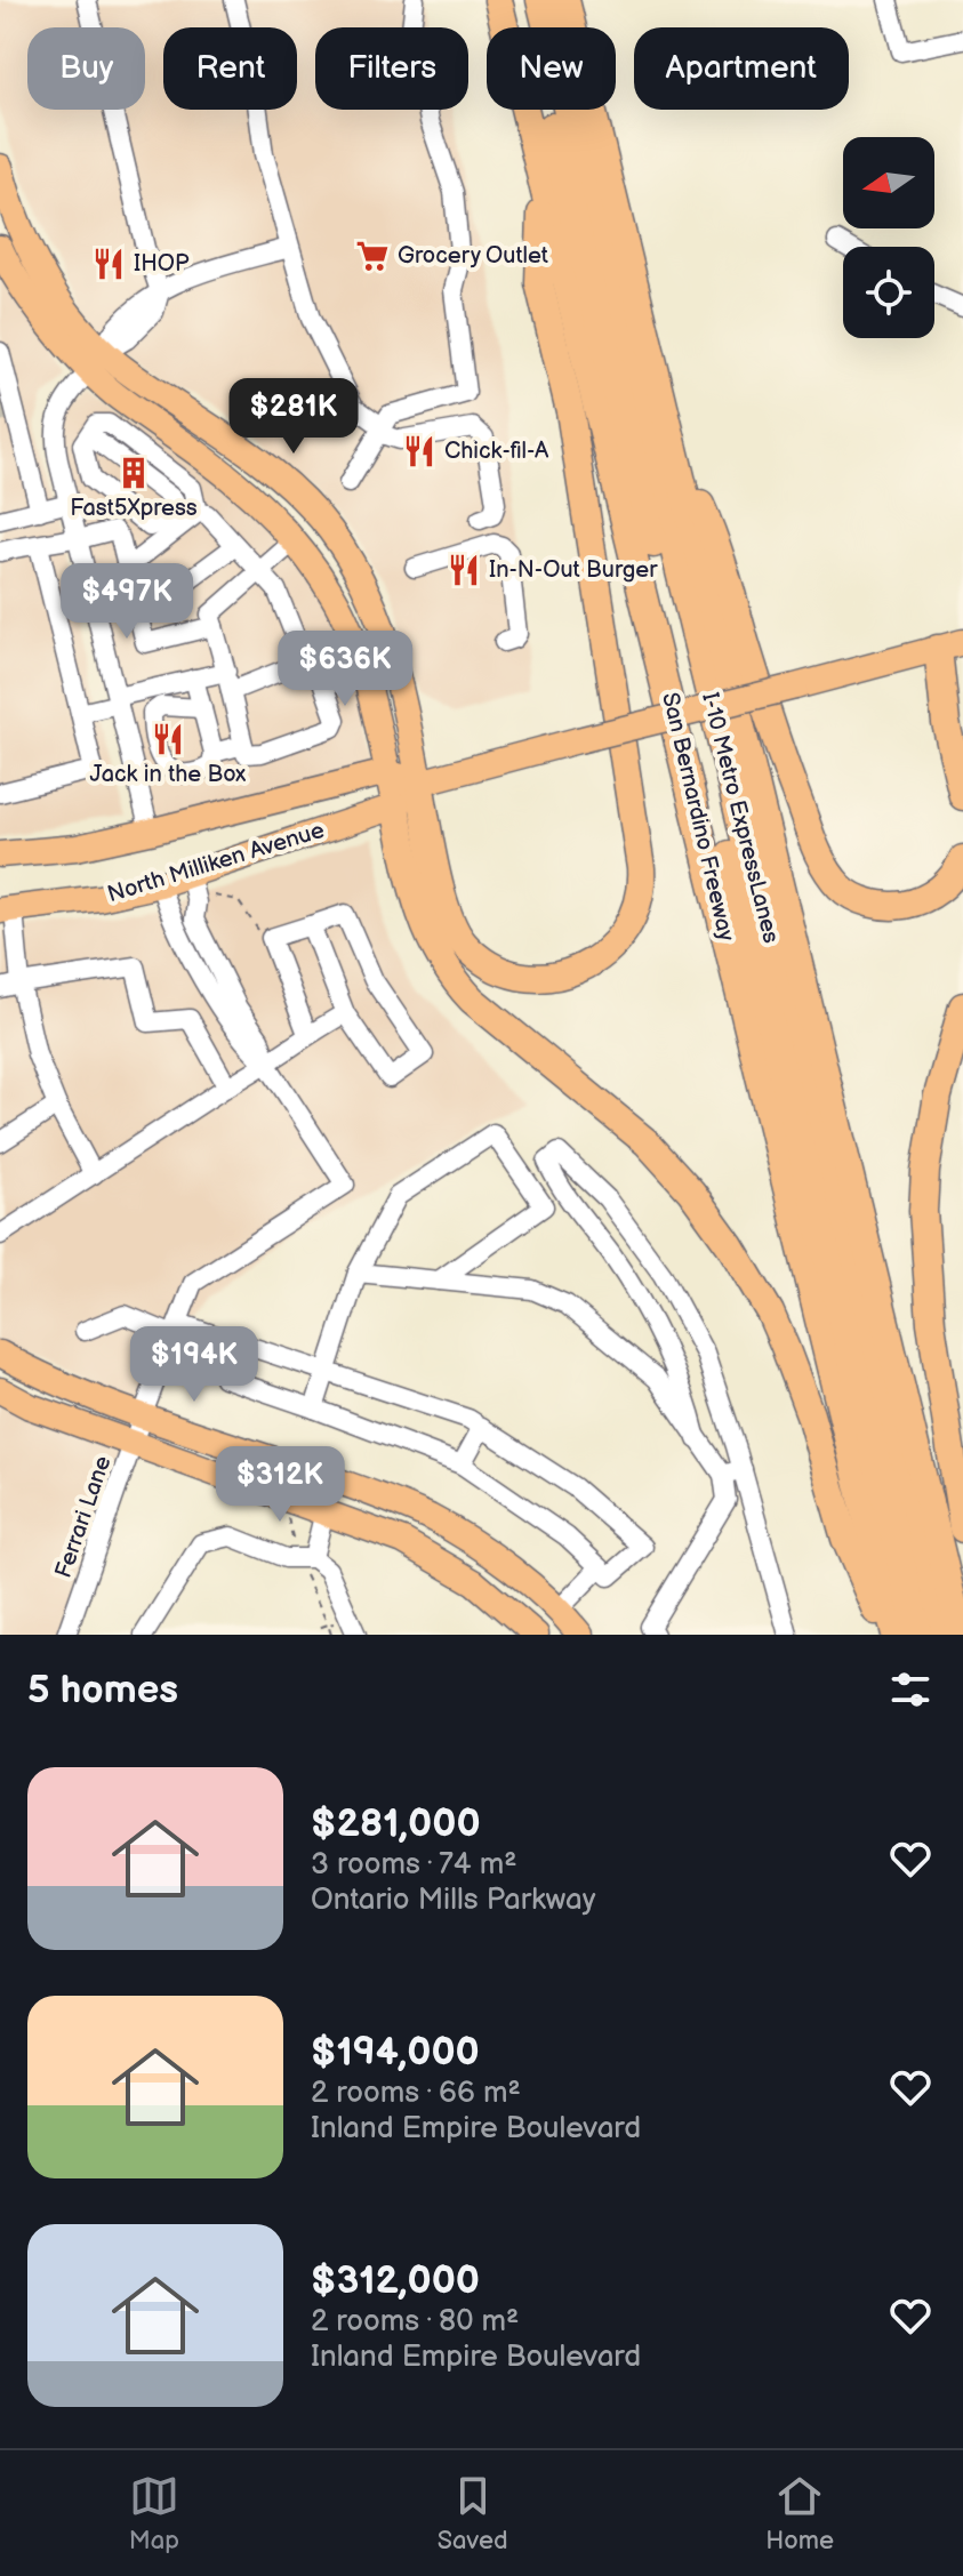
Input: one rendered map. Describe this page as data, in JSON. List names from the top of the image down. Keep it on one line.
{"streets":{"highway":["San Bernardino Freeway","I-10 Metro ExpressLanes"],"main road":["North Milliken Avenue"],"street":["Ferrari Lane"]},"places":{"supermarket":["Grocery Outlet"],"restaurant":["IHOP","Chick-fil-A","In-N-Out Burger","Jack in the Box"],"building":["Fast5Xpress"]},"north":"left","page":{"chip":["Buy","Rent","Filters","New","Apartment"],"price":["$281K","$497K","$636K","$194K","$312K"],"heading":"5 homes","list":[{"name":"$281,000","note":"3 rooms · 74 m² · Ontario Mills Parkway"},{"name":"$194,000","note":"2 rooms · 66 m² · Inland Empire Boulevard"},{"name":"$312,000","note":"2 rooms · 80 m² · Inland Empire Boulevard"}],"tabs":["Map","Saved","Home"]}}
